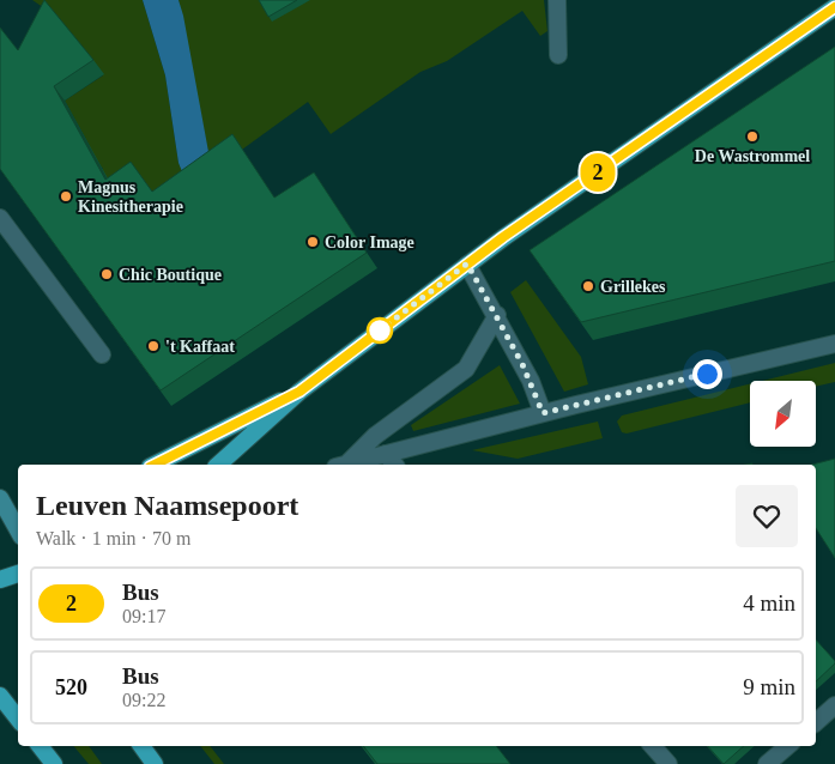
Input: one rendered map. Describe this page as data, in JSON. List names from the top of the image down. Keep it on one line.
{"places":["De Wastrommel","Magnus Kinesitherapie","Color Image","Chic Boutique","Grillekes","'t Kaffaat"],"lines":["bus line 2"],"north":"bottom left","page":{"on_map":"2","heading":["Leuven Naamsepoort","Walk · 1 min · 70 m"],"list":[{"mark":"2","name":"Bus","note":"09:17","value":"4 min"},{"mark":"520","name":"Bus","note":"09:22","value":"9 min"}]}}
